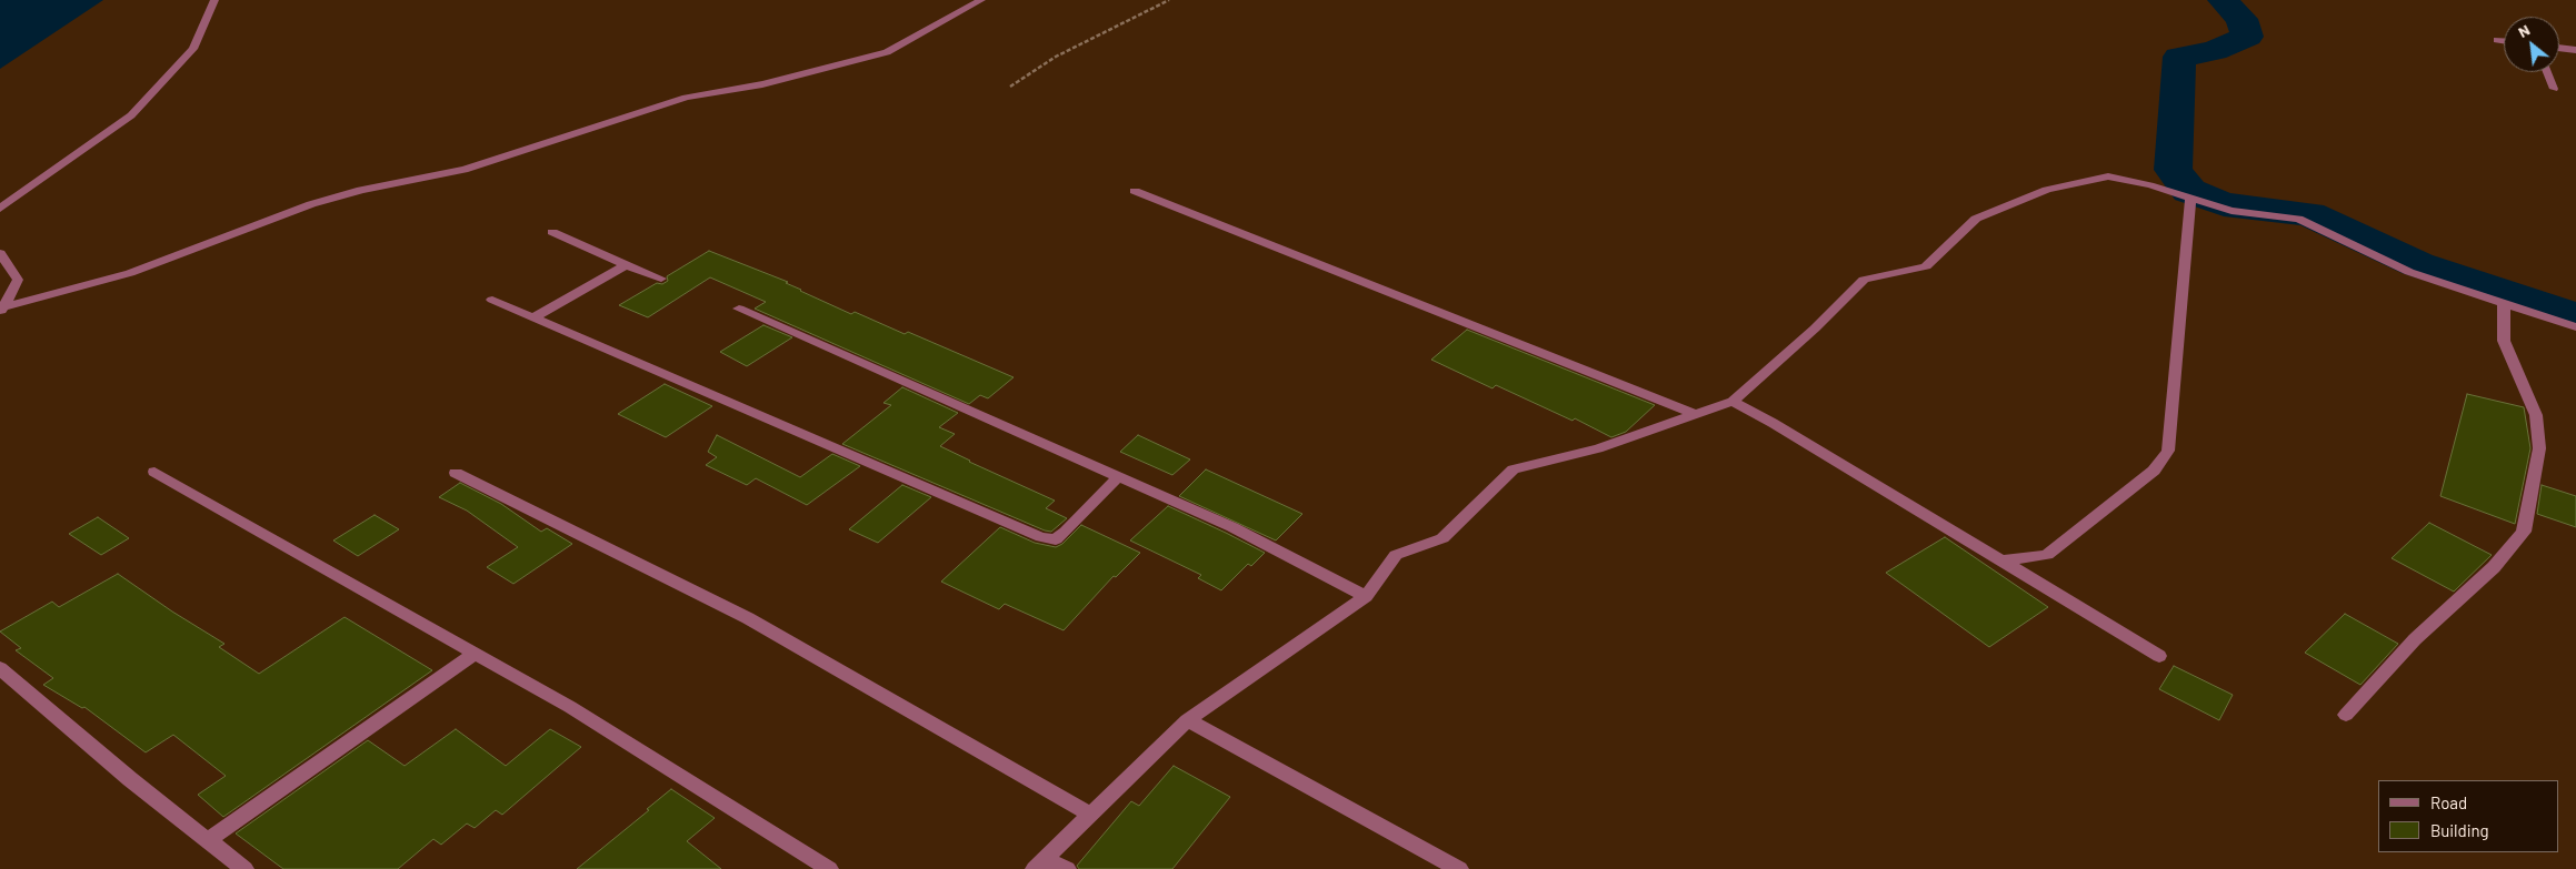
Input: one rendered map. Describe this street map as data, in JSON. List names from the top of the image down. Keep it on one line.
{"legend":["Road","Building"],"north":"top left"}
